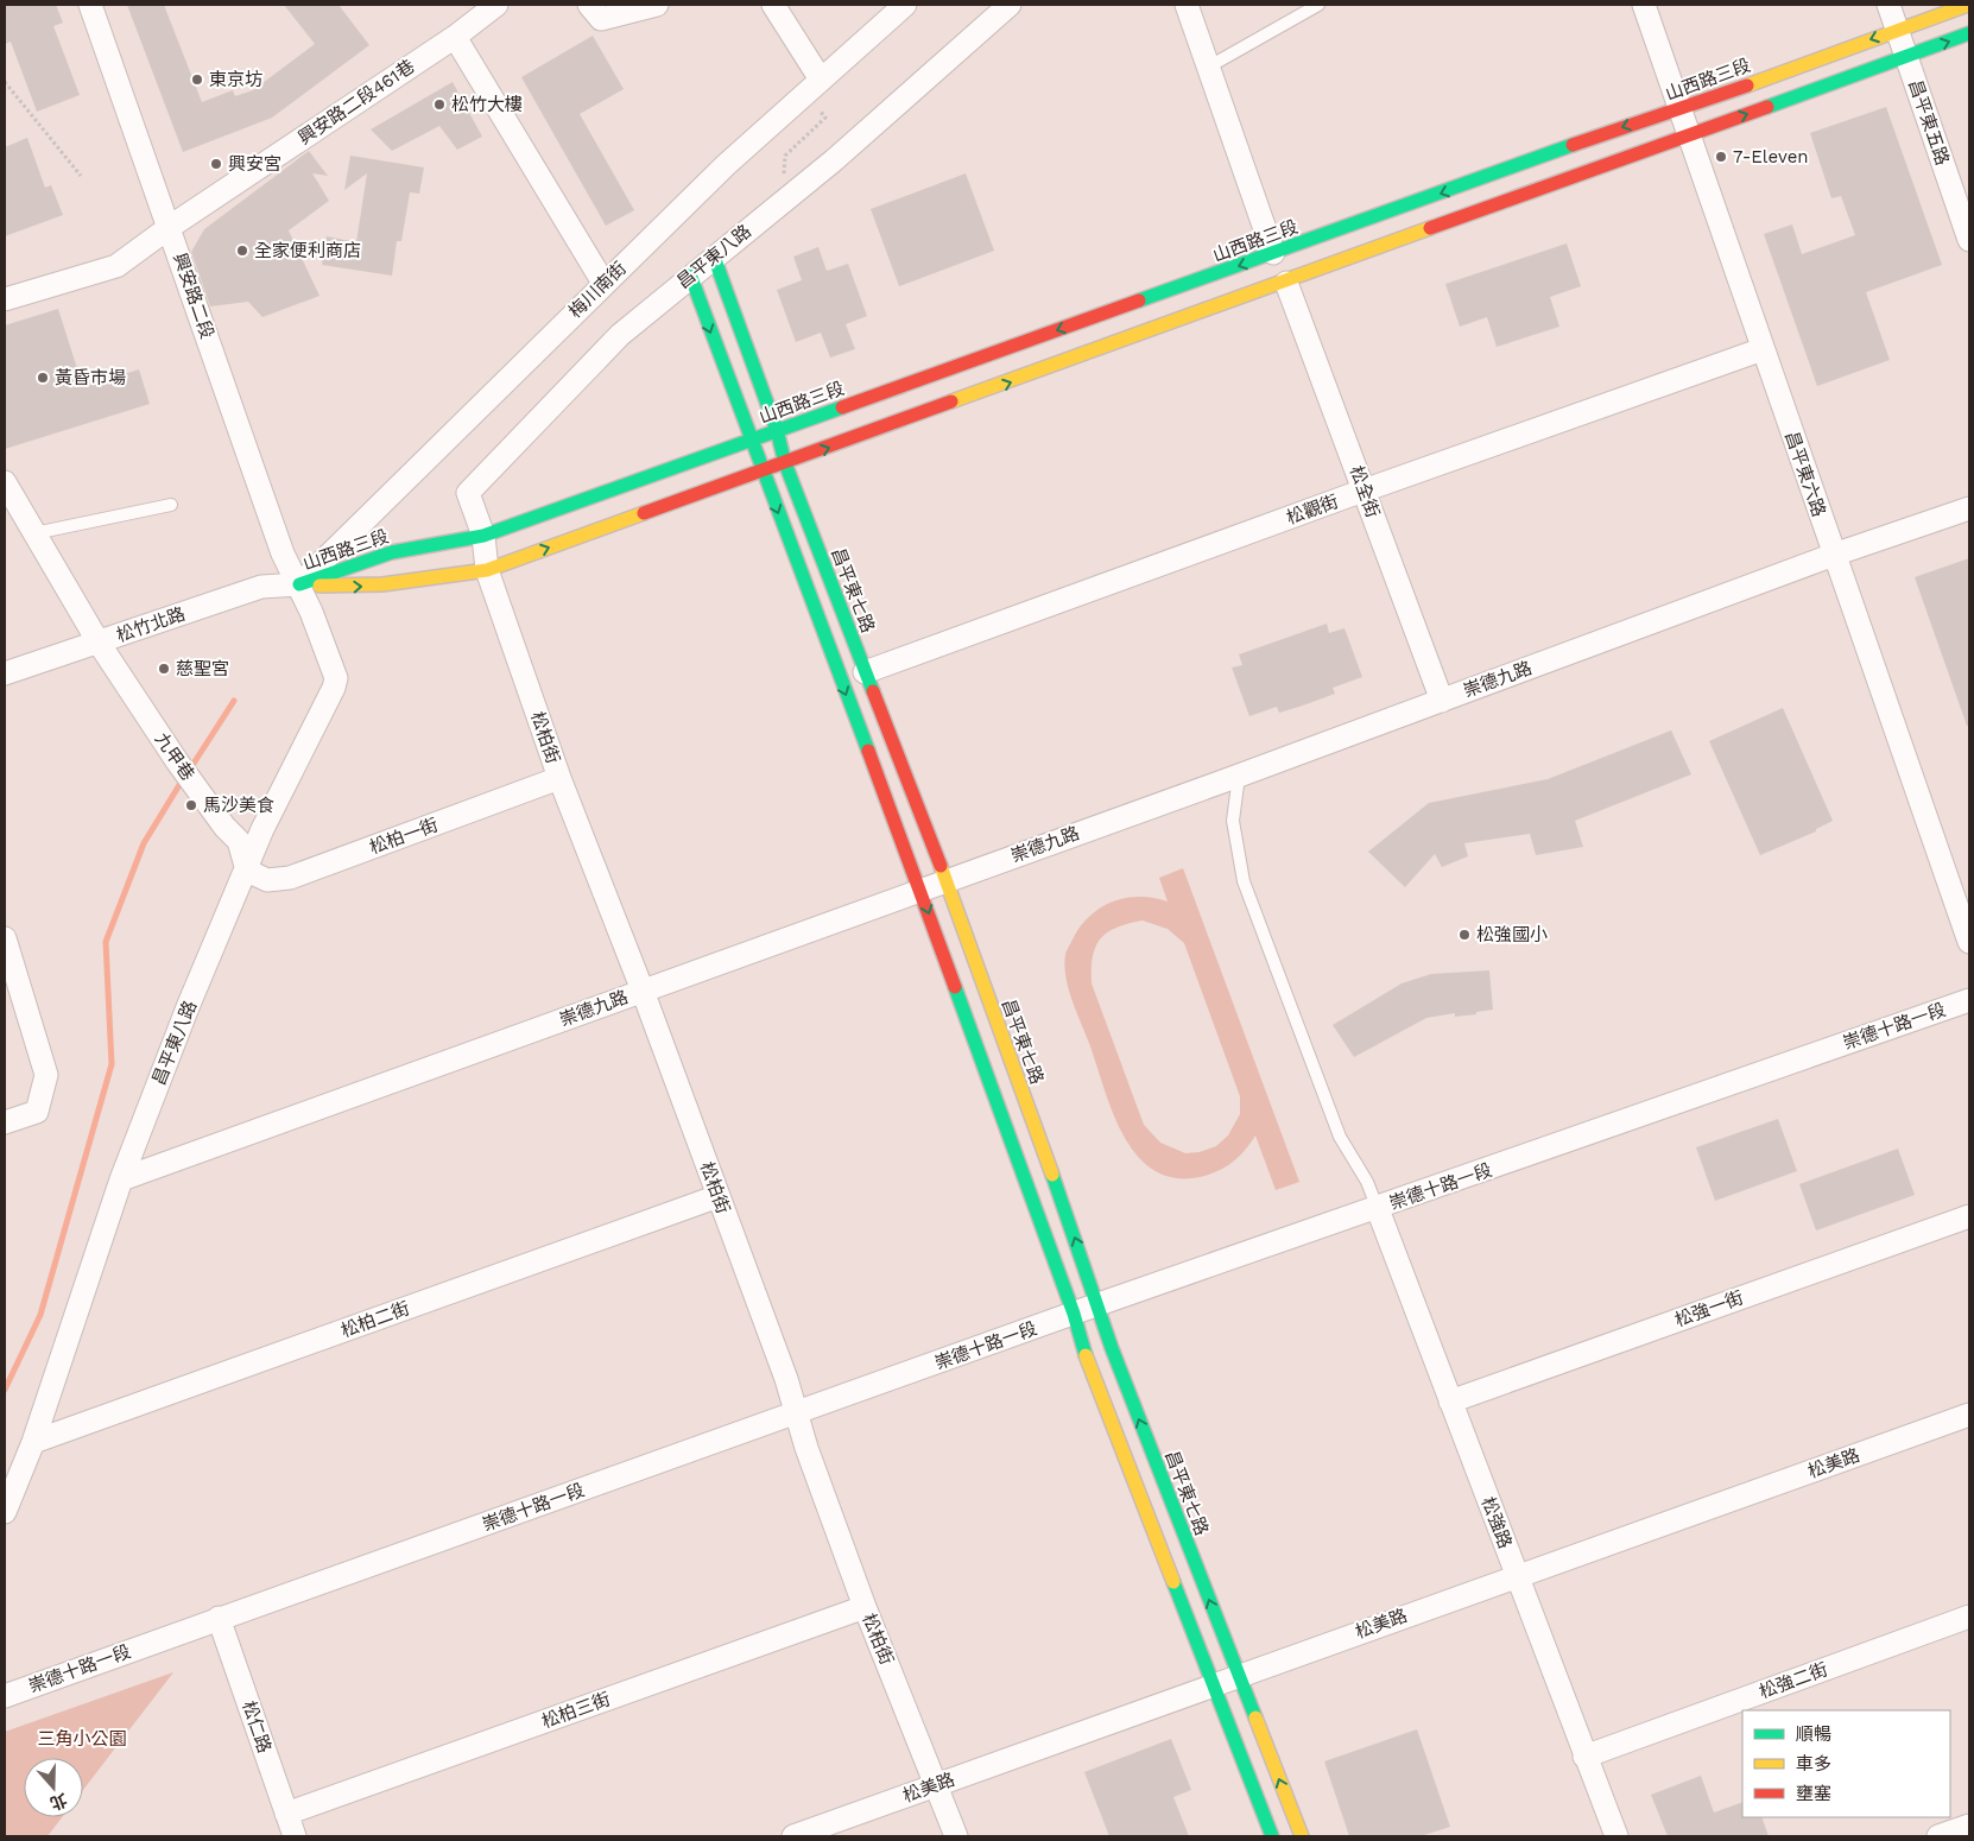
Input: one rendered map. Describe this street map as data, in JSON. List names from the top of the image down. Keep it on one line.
{"streets":{"street":["山西路三段","興安路二段461巷","昌平東五路","昌平東八路","梅川南街","興安路二段","昌平東六路","松全街","松觀街","昌平東七路","松竹北路","崇德九路","松柏街","九甲巷","松柏一街","崇德十路一段","松強一街","松柏二街","松美路","松強路","松強二街","松柏三街","松仁路"]},"crossings":[["山西路三段","昌平東五路"],["山西路三段","昌平東八路"],["山西路三段","梅川南街"],["山西路三段","興安路二段"],["山西路三段","昌平東六路"],["山西路三段","松全街"],["山西路三段","昌平東七路"],["山西路三段","松竹北路"],["山西路三段","松柏街"],["興安路二段461巷","興安路二段"],["昌平東八路","梅川南街"],["昌平東八路","興安路二段"],["昌平東八路","昌平東七路"],["昌平東八路","松竹北路"],["昌平東八路","崇德九路"],["昌平東八路","松柏街"],["昌平東八路","九甲巷"],["昌平東八路","松柏一街"],["昌平東八路","松柏二街"],["梅川南街","興安路二段"],["梅川南街","松竹北路"],["興安路二段","松竹北路"],["昌平東六路","松觀街"],["昌平東六路","崇德九路"],["松全街","松觀街"],["松全街","崇德九路"],["松觀街","昌平東七路"],["昌平東七路","崇德九路"],["昌平東七路","崇德十路一段"],["昌平東七路","松美路"],["松竹北路","九甲巷"],["崇德九路","松柏街"],["松柏街","松柏一街"],["松柏街","崇德十路一段"],["松柏街","松柏二街"],["松柏街","松美路"],["松柏街","松柏三街"],["九甲巷","松柏一街"],["崇德十路一段","松強路"],["崇德十路一段","松仁路"],["松強一街","松強路"],["松美路","松強路"],["松強路","松強二街"],["松柏三街","松仁路"]],"parks":["三角小公園"],"places":["東京坊","松竹大樓","7-Eleven","興安宮","全家便利商店","黃昏市場","慈聖宮","馬沙美食","松強國小"],"legend":["順暢","車多","壅塞"],"north":"bottom"}
